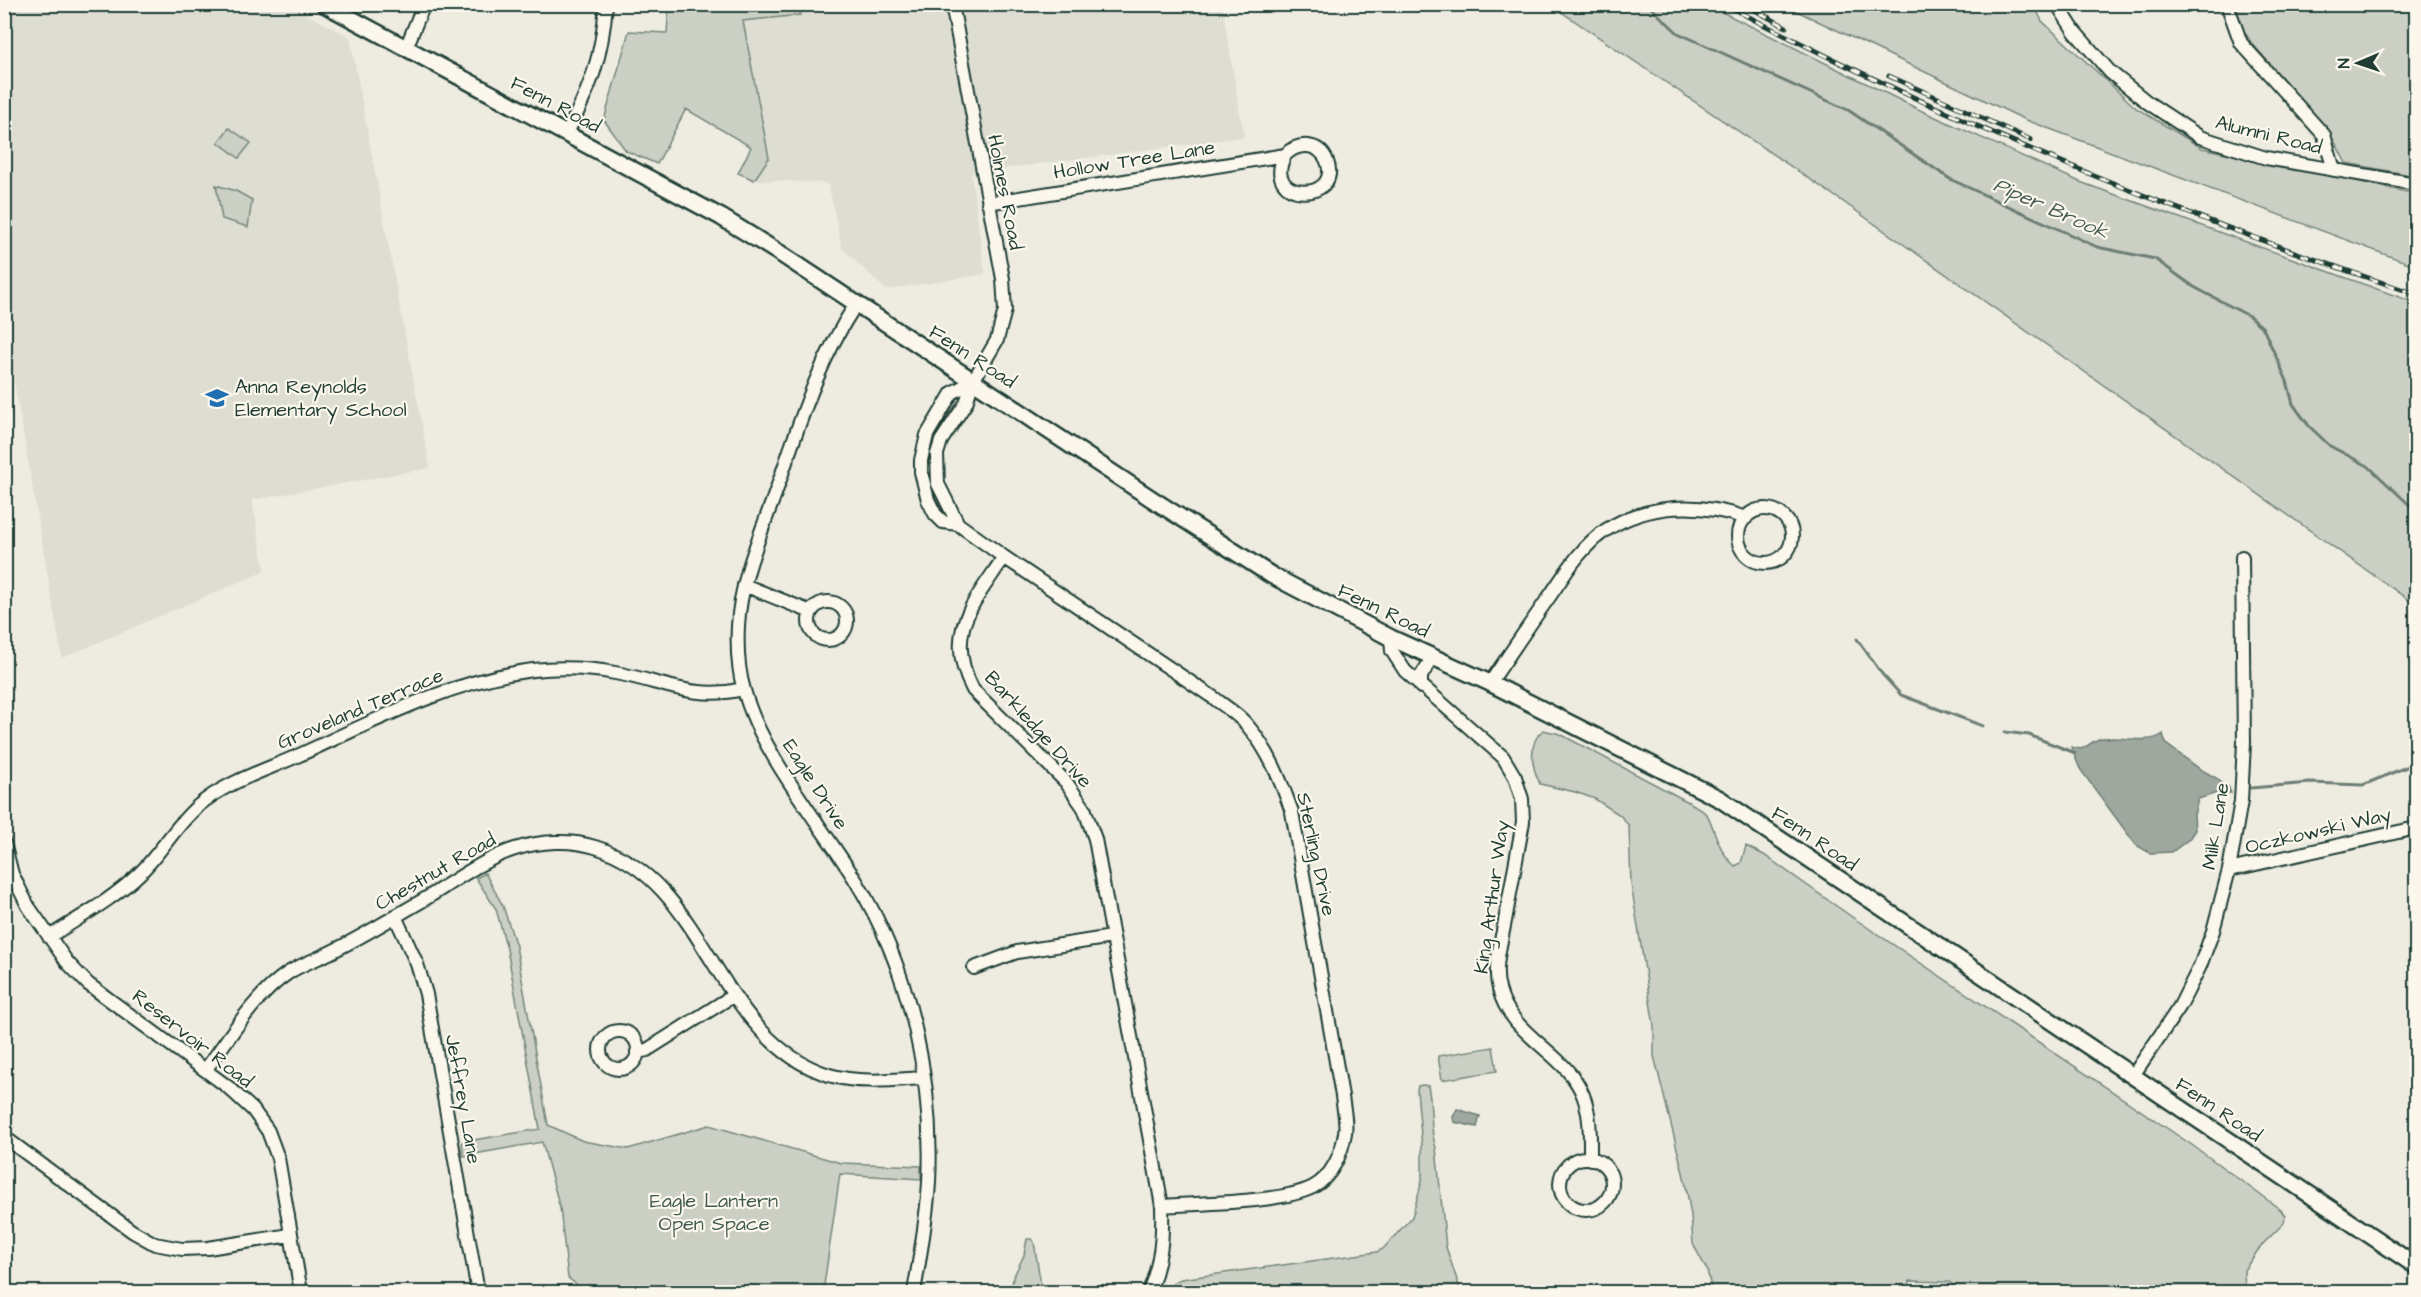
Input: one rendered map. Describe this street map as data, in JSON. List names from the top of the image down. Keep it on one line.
{"streets":{"street":["Fenn Road","Alumni Road","Hollow Tree Lane","Holmes Road","Groveland Terrace","Barkledge Drive","Eagle Drive","Milk Lane","Oczkowski Way","Sterling Drive","Chestnut Road","King Arthur Way","Reservoir Road","Jeffrey Lane"]},"crossings":[["Fenn Road","Holmes Road"],["Fenn Road","Eagle Drive"],["Fenn Road","Milk Lane"],["Fenn Road","Sterling Drive"],["Fenn Road","King Arthur Way"],["Hollow Tree Lane","Holmes Road"],["Holmes Road","Sterling Drive"],["Groveland Terrace","Eagle Drive"],["Groveland Terrace","Reservoir Road"],["Barkledge Drive","Sterling Drive"],["Eagle Drive","Chestnut Road"],["Milk Lane","Oczkowski Way"],["Chestnut Road","Reservoir Road"],["Chestnut Road","Jeffrey Lane"]],"water":["Piper Brook"],"parks":["Eagle Lantern Open Space"],"places":{"school or university":["Anna Reynolds Elementary School"]},"north":"left"}
